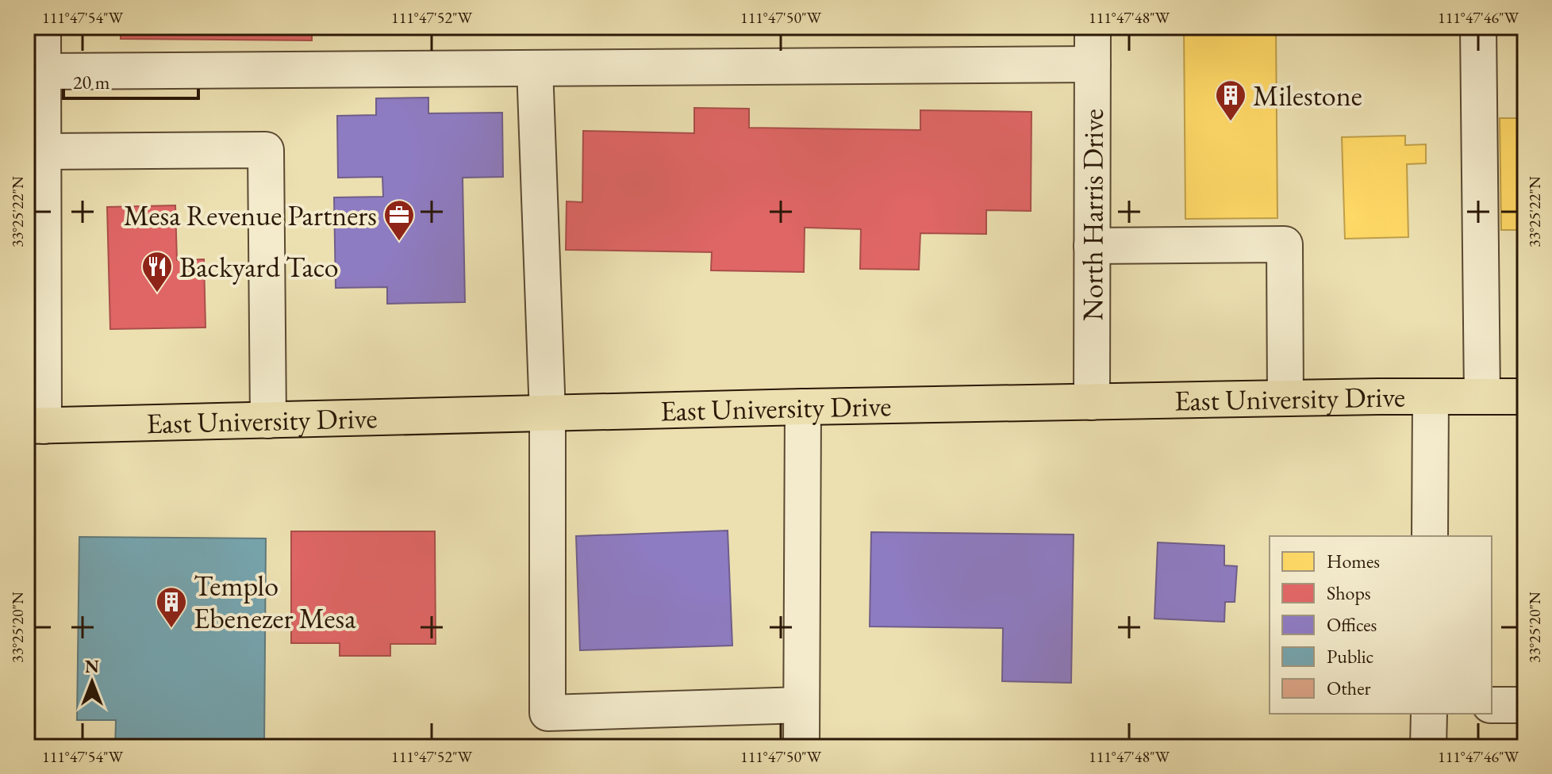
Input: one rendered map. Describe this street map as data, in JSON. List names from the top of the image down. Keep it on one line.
{"streets":{"main road":["East University Drive"],"street":["North Harris Drive"]},"crossings":[["North Harris Drive","East University Drive"]],"places":{"building":["Milestone","Templo Ebenezer Mesa"],"office":["Mesa Revenue Partners"],"restaurant":["Backyard Taco"]},"legend":["Homes","Shops","Offices","Public","Other"],"scale_bar":"20 m","north":"top","coordinates":["111°47'54\"W","111°47'52\"W","111°47'50\"W","111°47'48\"W","111°47'46\"W","33°25'22\"N","33°25'20\"N"]}
